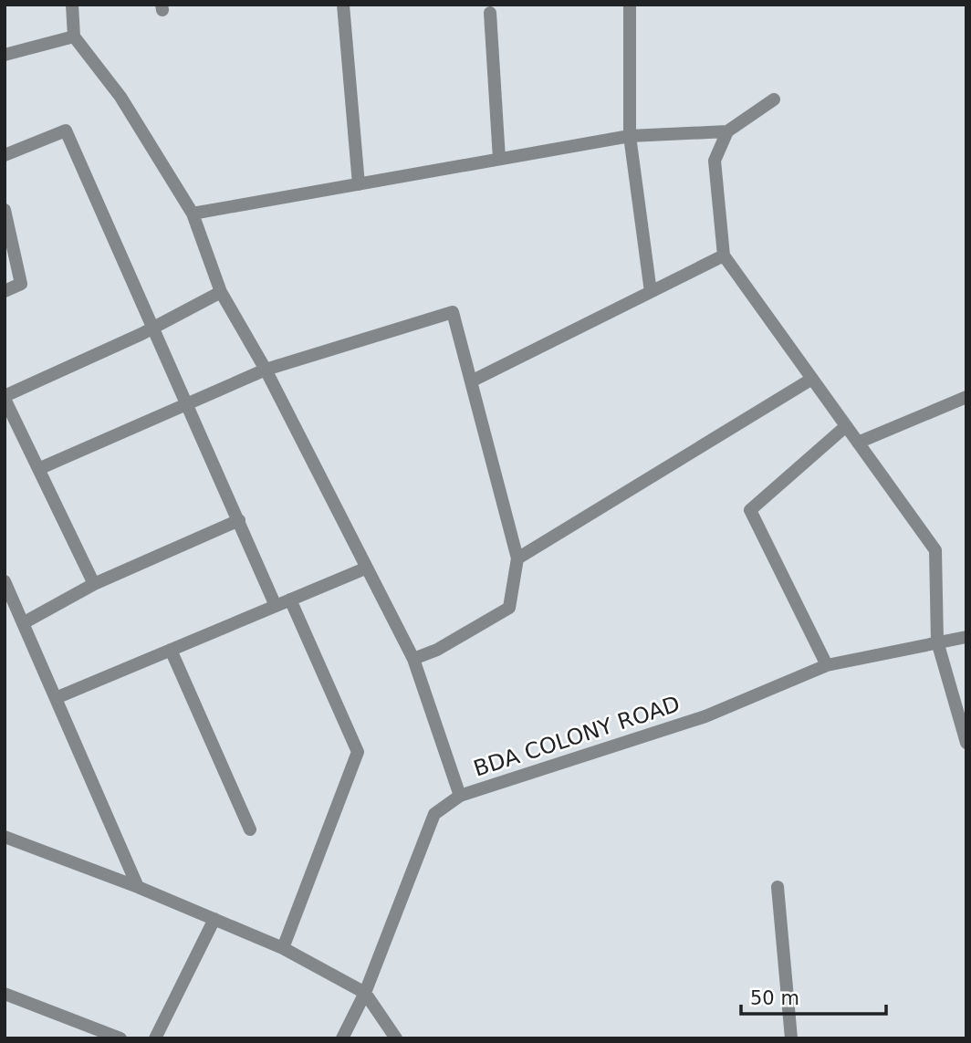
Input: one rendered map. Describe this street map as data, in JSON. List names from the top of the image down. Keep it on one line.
{"streets":{"street":["BDA COLONY ROAD"]},"scale_bar":"50 m"}
